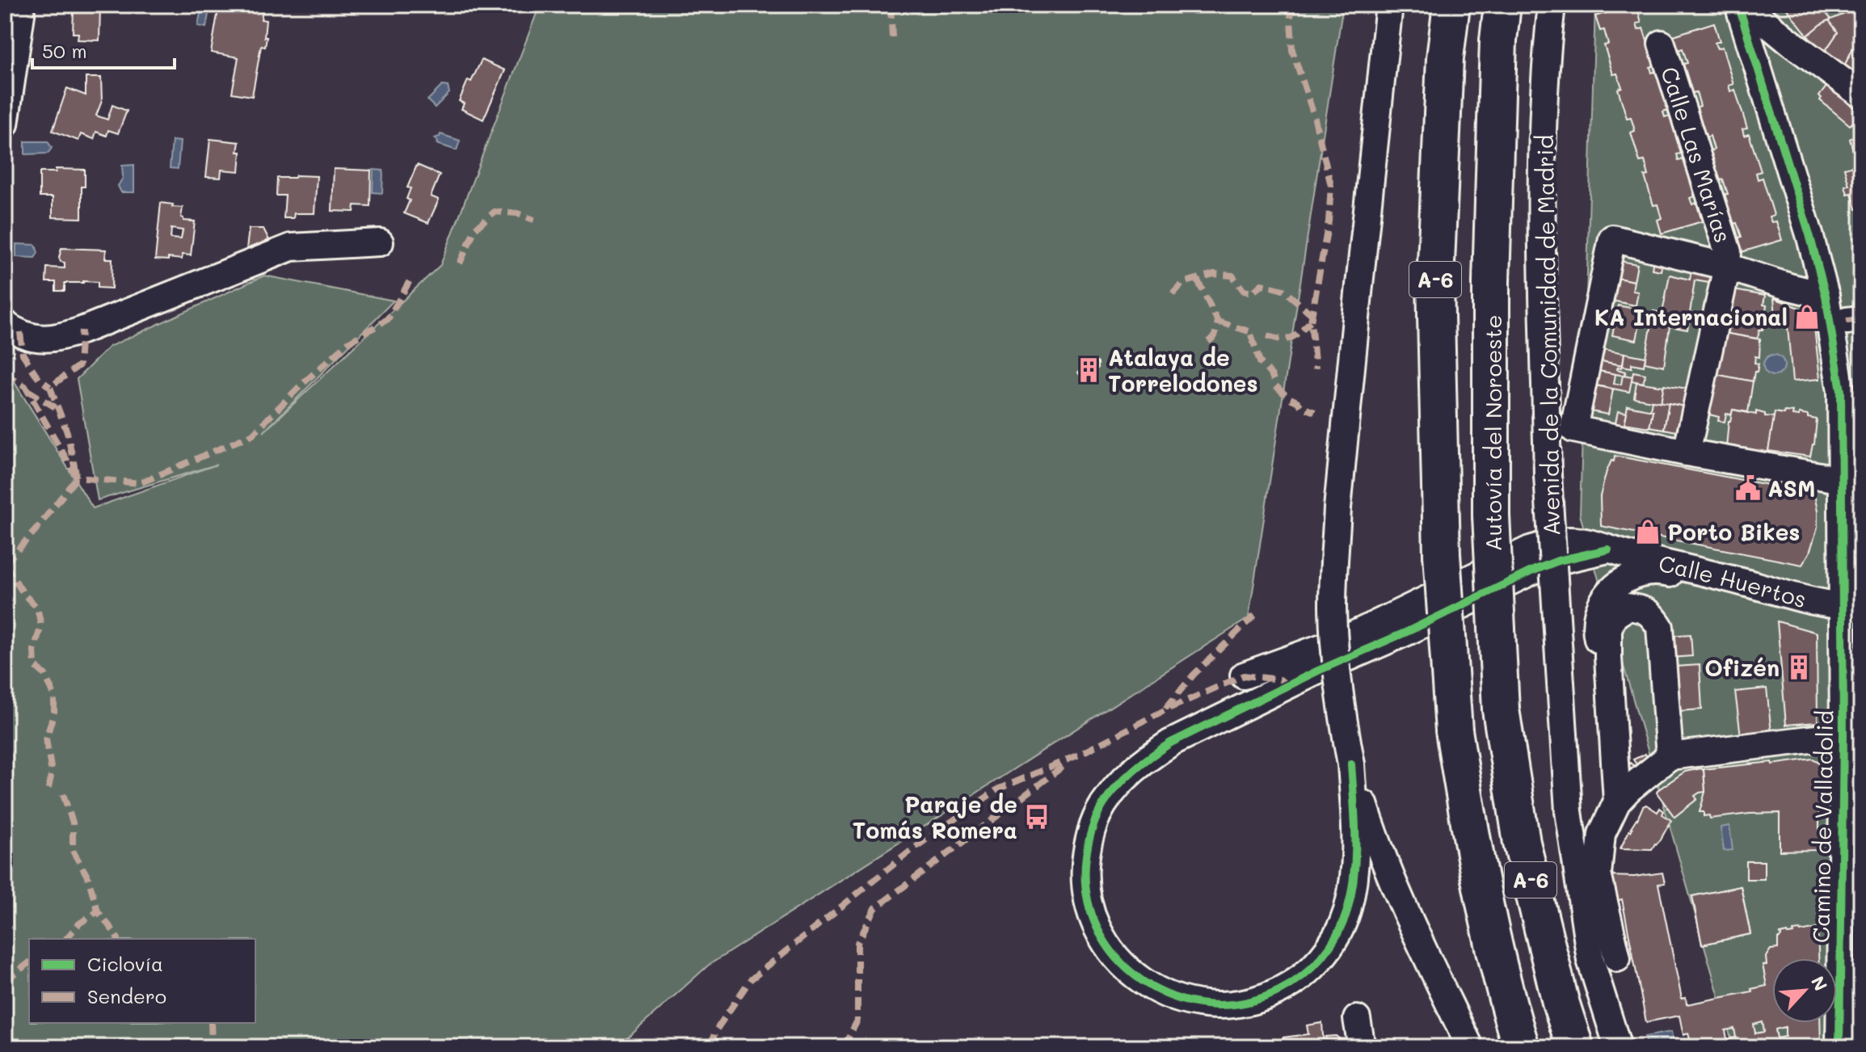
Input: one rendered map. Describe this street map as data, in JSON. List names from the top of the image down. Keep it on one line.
{"streets":{"highway":["A-6","Autovía del Noroeste"],"street":["Calle Las Marías","Avenida de la Comunidad de Madrid","Calle Huertos","Camino de Valladolid"]},"places":{"shop":["KA Internacional","Porto Bikes"],"building":["Atalaya de Torrelodones","Ofizén"],"public building":["ASM"],"bus stop":["Paraje de Tomás Romera"]},"legend":["Ciclovía","Sendero"],"scale_bar":"50 m","north":"top right"}
